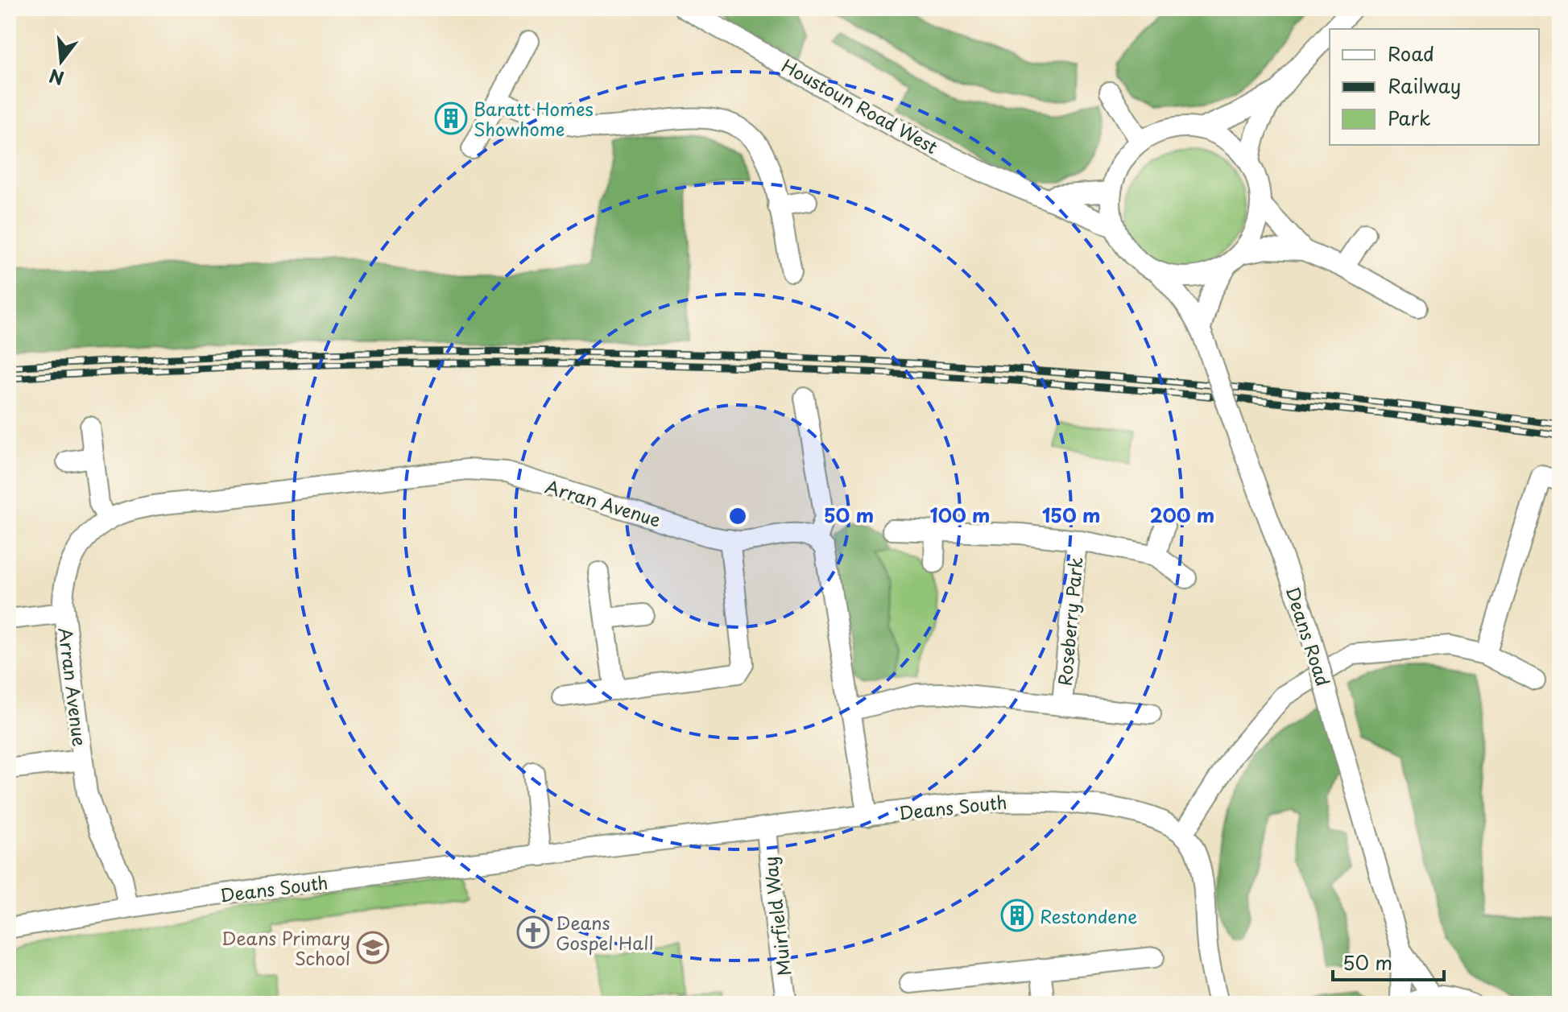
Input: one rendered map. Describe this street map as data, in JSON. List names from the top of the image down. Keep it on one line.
{"streets":{"street":["Houstoun Road West","Arran Avenue","Roseberry Park","Deans Road","Deans South","Muirfield Way"]},"crossings":[["Houstoun Road West","Deans Road"],["Arran Avenue","Deans South"],["Deans South","Muirfield Way"]],"places":{"building":["Baratt Homes Showhome","Restondene"],"church":["Deans Gospel Hall"],"school or university":["Deans Primary School"]},"legend":["Road","Railway","Park"],"scale_bar":"50 m","north":"bottom","rings":["50 m","100 m","150 m","200 m"]}
